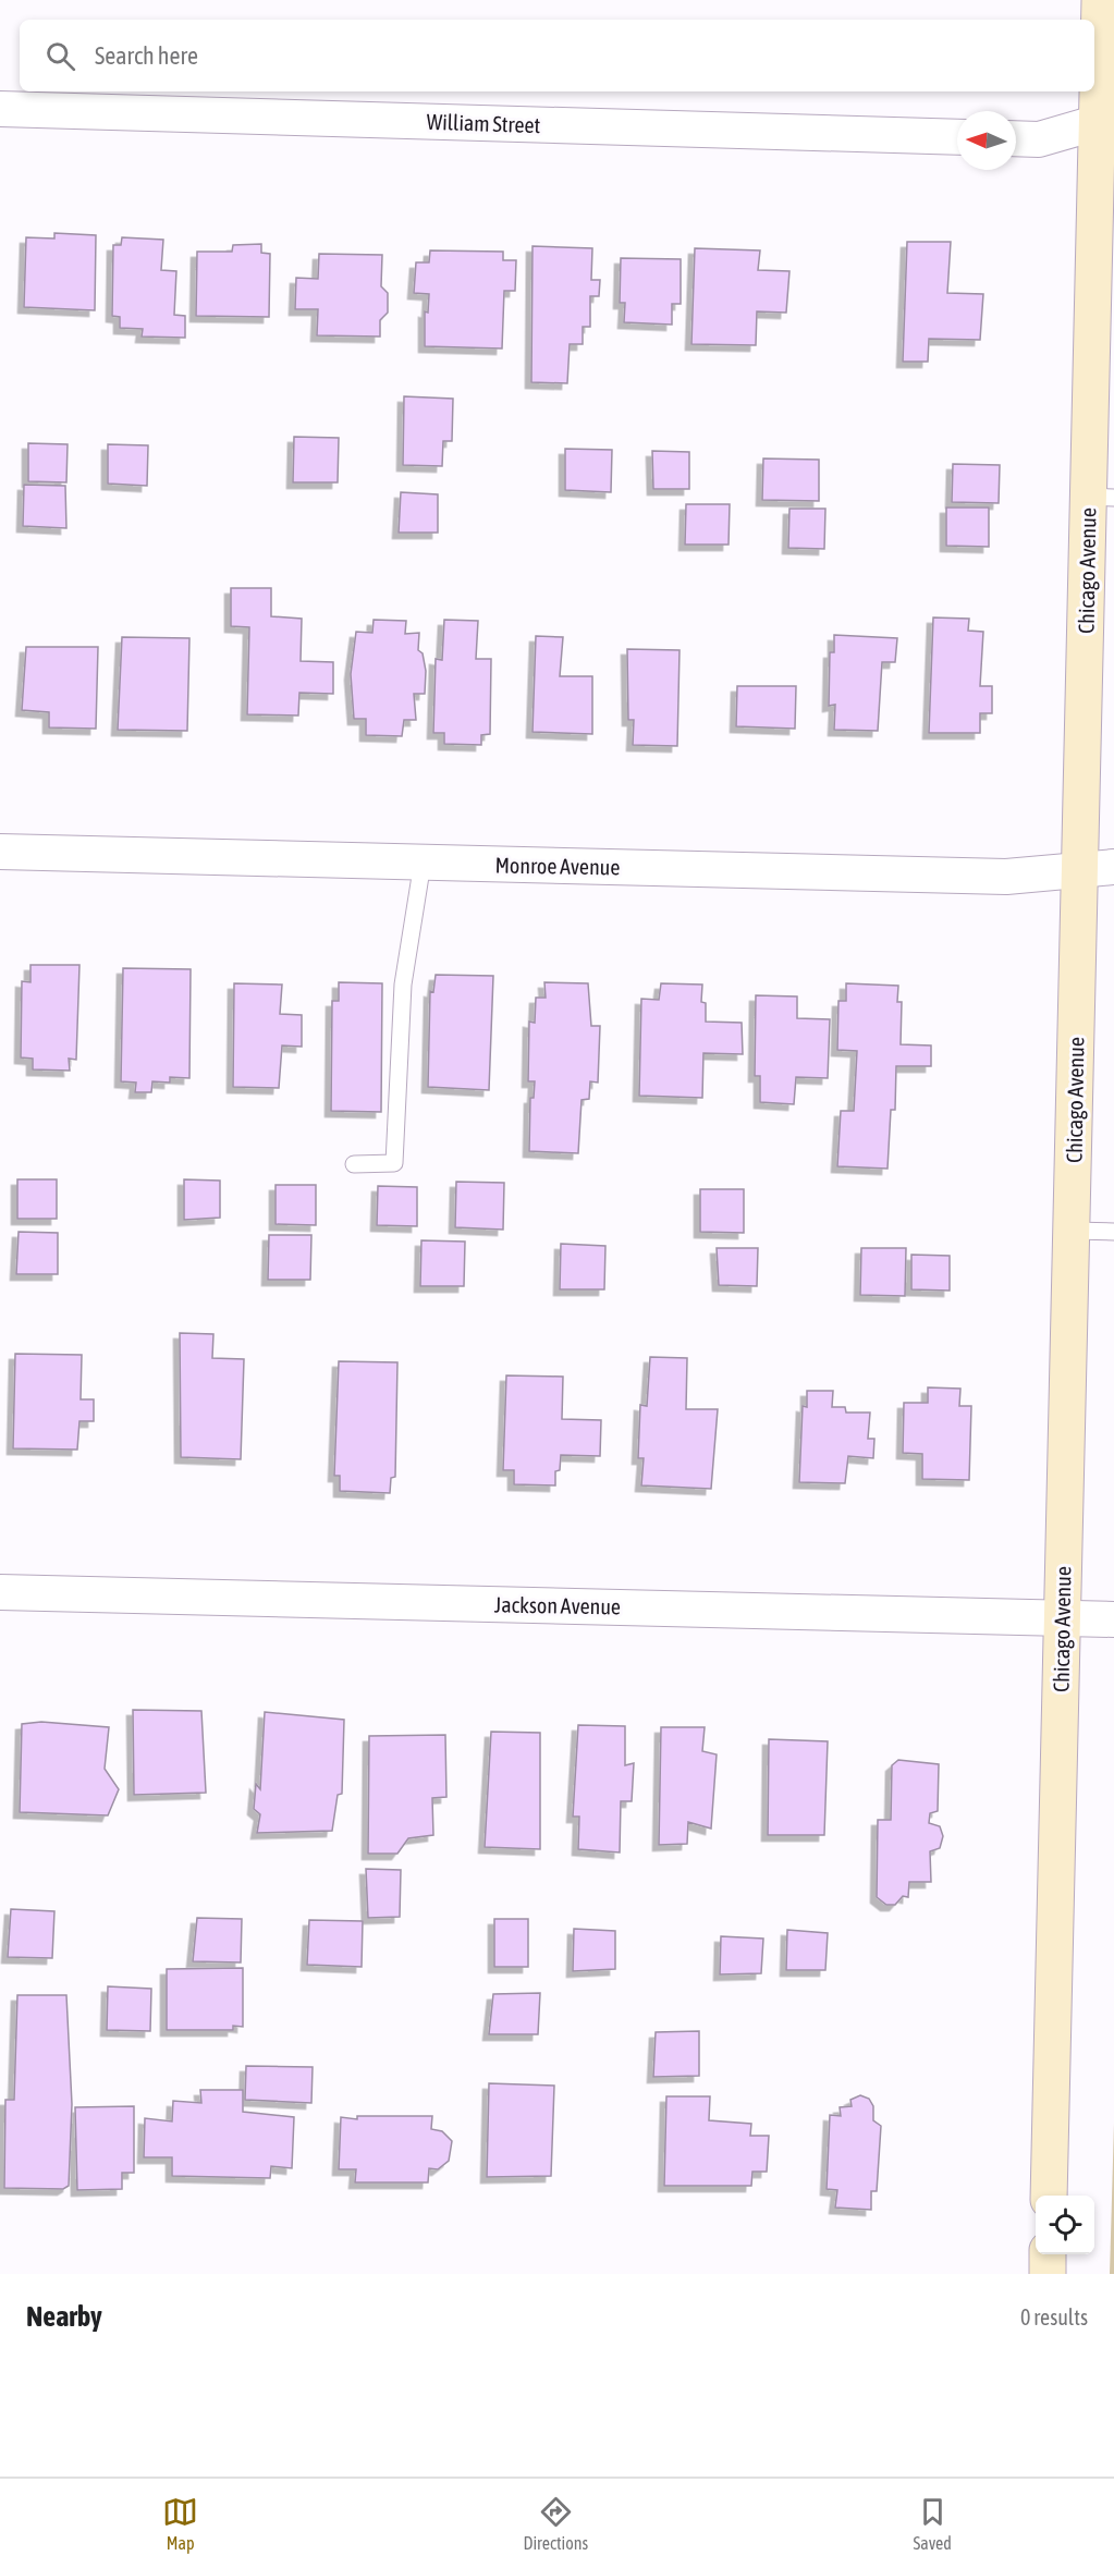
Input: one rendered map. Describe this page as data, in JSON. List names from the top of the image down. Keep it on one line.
{"streets":{"main road":["Chicago Avenue"],"street":["William Street","Monroe Avenue","Jackson Avenue"]},"crossings":[["Chicago Avenue","Monroe Avenue"],["Chicago Avenue","Jackson Avenue"]],"north":"left","page":{"search":"Search here","heading":["Nearby","0 results"],"nav":["Map","Directions","Saved"]}}
